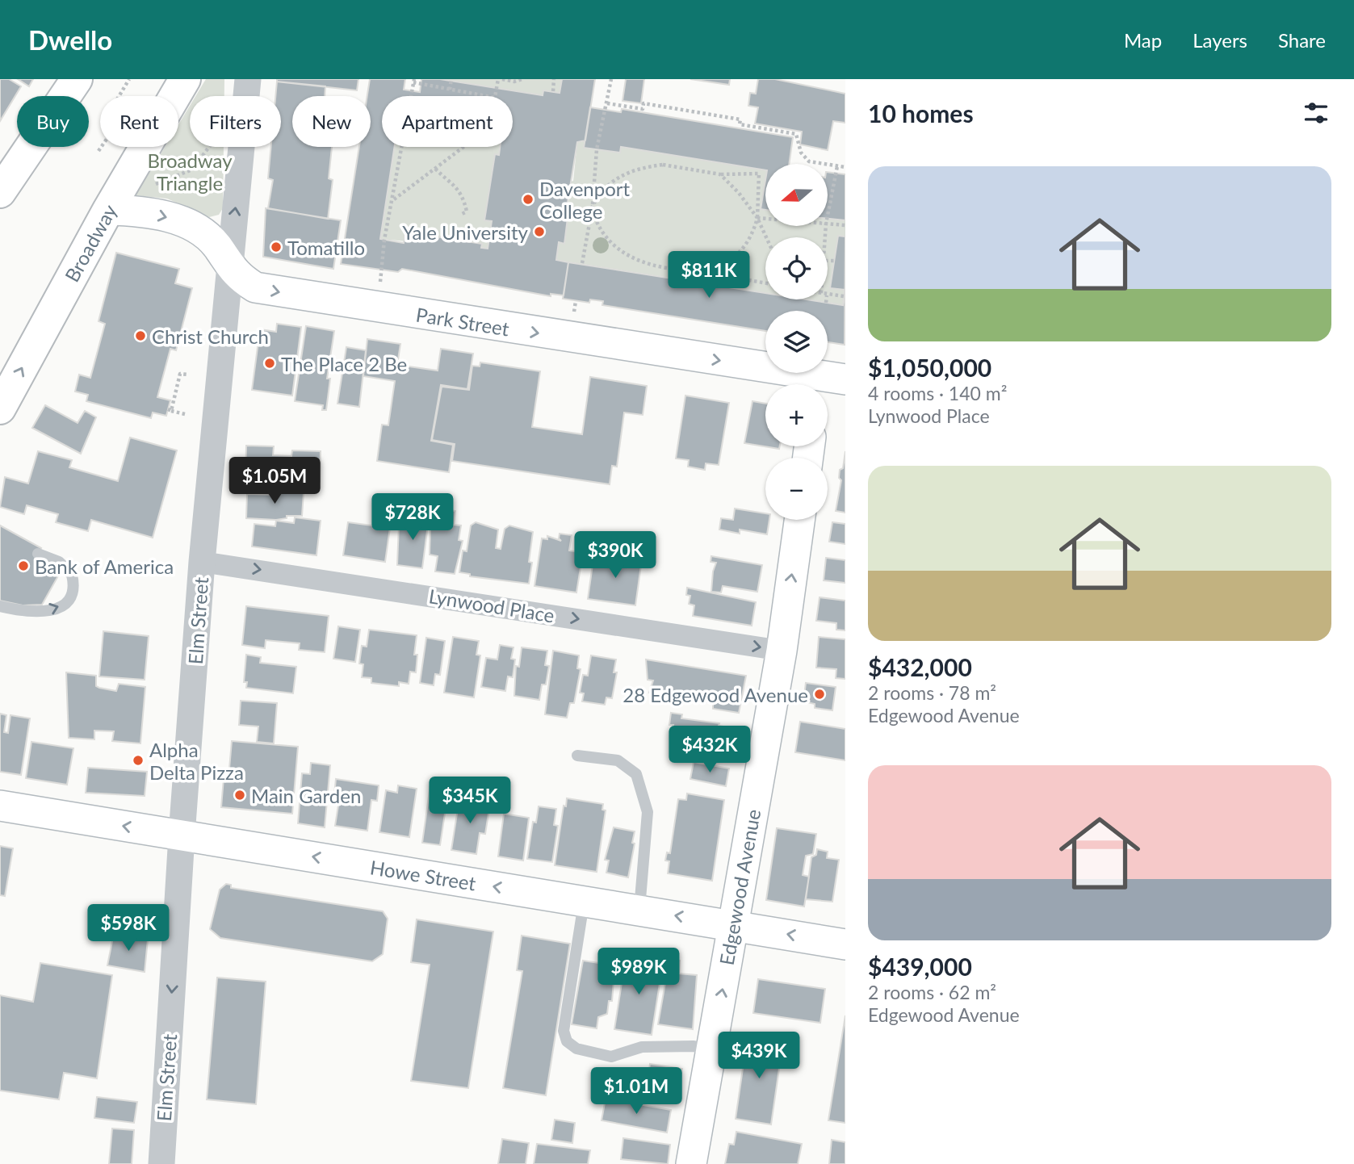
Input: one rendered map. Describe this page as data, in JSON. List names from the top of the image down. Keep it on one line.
{"streets":{"main road":["Broadway","Park Street","Howe Street","Edgewood Avenue"],"street":["Lynwood Place","Elm Street"]},"crossings":[["Broadway","Park Street"],["Park Street","Elm Street"],["Lynwood Place","Elm Street"],["Lynwood Place","Edgewood Avenue"],["Elm Street","Howe Street"],["Howe Street","Edgewood Avenue"]],"one_way":["Broadway","Park Street","Lynwood Place","Howe Street","Edgewood Avenue"],"parks":["Broadway Triangle"],"places":["Davenport College","Yale University","Tomatillo","Christ Church","The Place 2 Be","Bank of America","28 Edgewood Avenue","Alpha Delta Pizza","Main Garden"],"north":"left","page":{"header":"Dwello","nav":["Map","Layers","Share"],"heading":"10 homes","chip":["Buy","Rent","Filters","New","Apartment"],"list":[{"name":"$1,050,000","note":"4 rooms · 140 m² · Lynwood Place"},{"name":"$432,000","note":"2 rooms · 78 m² · Edgewood Avenue"},{"name":"$439,000","note":"2 rooms · 62 m² · Edgewood Avenue"}],"map_buttons":["+","−"],"price":["$811K","$1.05M","$728K","$390K","$432K","$345K","$598K","$989K","$439K","$1.01M"]}}
